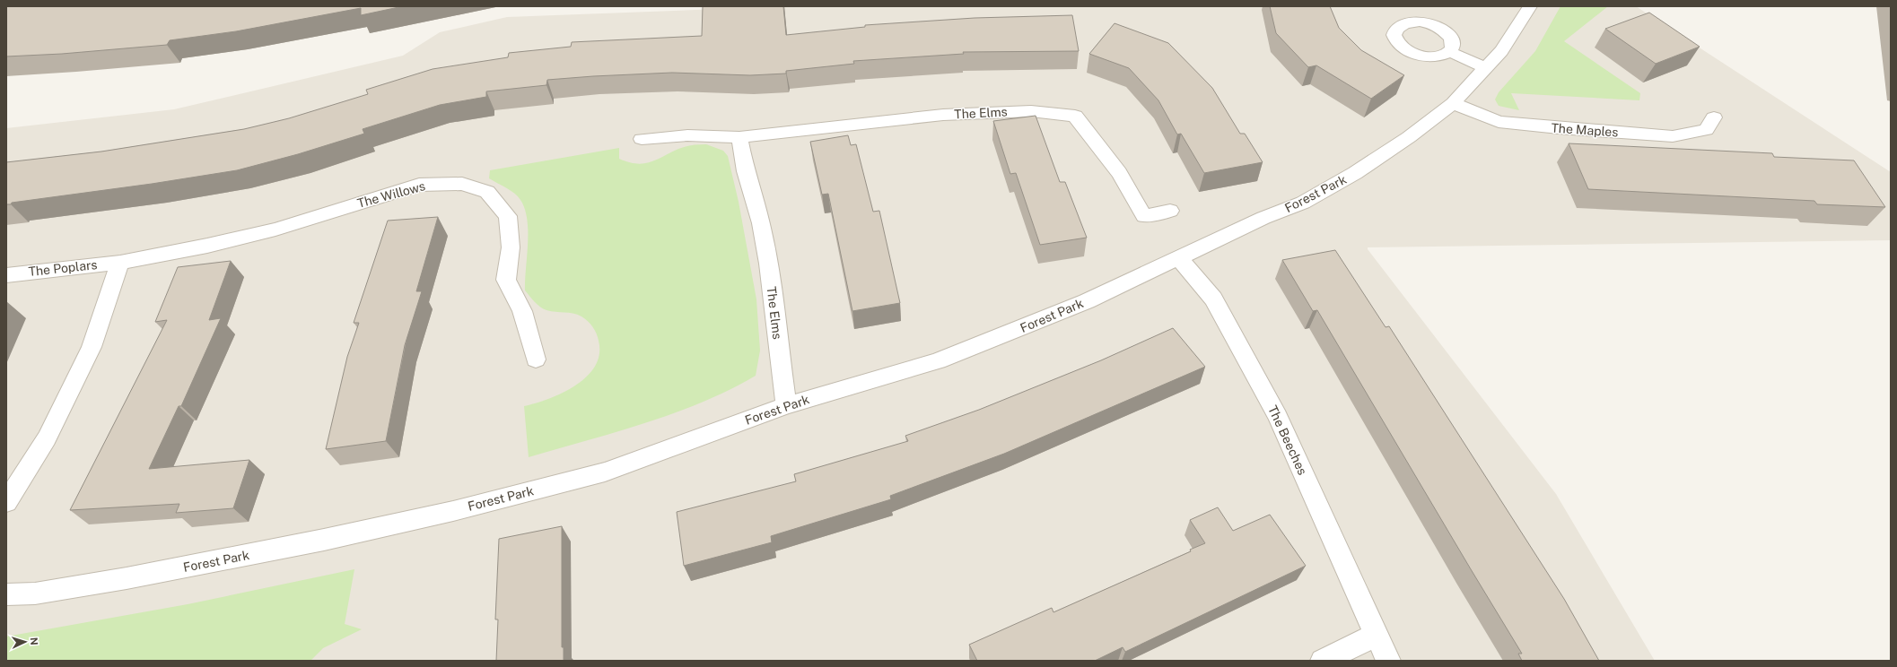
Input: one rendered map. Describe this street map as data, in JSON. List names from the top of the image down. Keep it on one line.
{"streets":{"street":["The Elms","The Maples","Forest Park","The Willows","The Poplars","The Beeches"]},"crossings":[["The Elms","Forest Park"],["The Maples","Forest Park"],["Forest Park","The Beeches"],["The Willows","The Poplars"]],"north":"right"}
